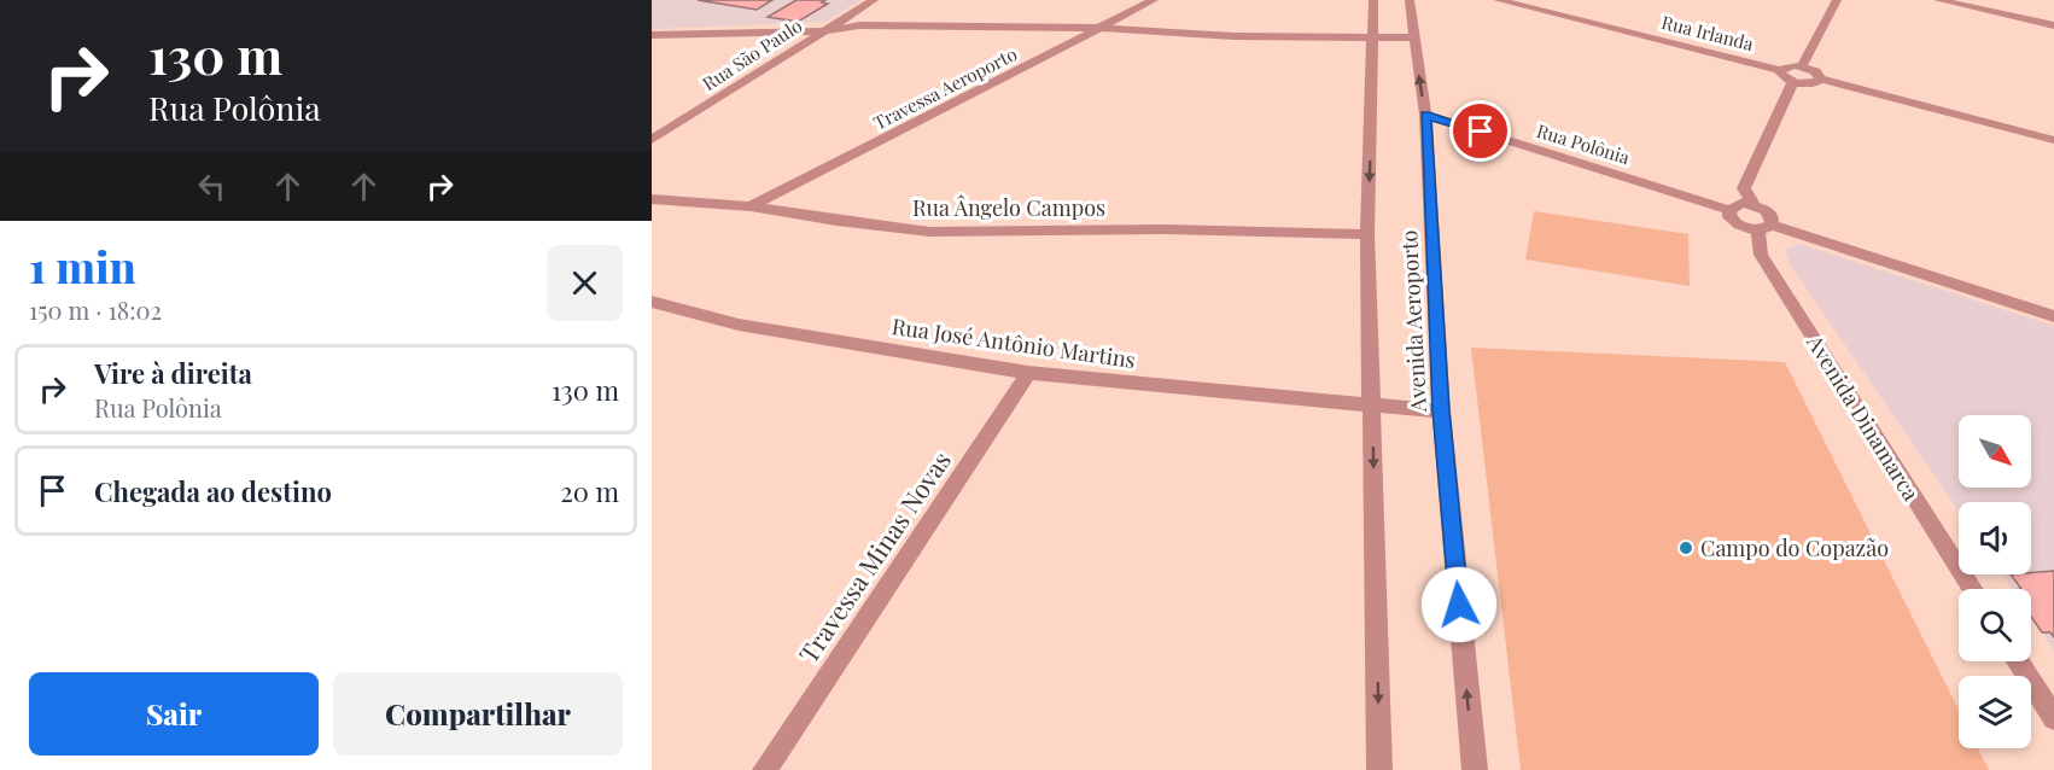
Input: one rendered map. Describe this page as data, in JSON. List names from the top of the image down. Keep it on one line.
{"streets":{"street":["Rua Irlanda","Rua São Paulo","Travessa Aeroporto","Rua Polônia","Rua Ângelo Campos","Avenida Aeroporto","Rua José Antônio Martins","Avenida Dinamarca","Travessa Minas Novas"]},"crossings":[["Travessa Aeroporto","Rua Ângelo Campos"],["Rua Polônia","Avenida Aeroporto"],["Rua Ângelo Campos","Avenida Aeroporto"],["Avenida Aeroporto","Rua José Antônio Martins"],["Rua José Antônio Martins","Travessa Minas Novas"]],"places":["Campo do Copazão"],"north":"bottom right","page":{"turn":["130 m","Rua Polônia"],"heading":["1 min","150 m · 18:02"],"list":[{"name":"Vire à direita","note":"Rua Polônia","value":"130 m"},{"name":"Chegada ao destino","value":"20 m"}],"buttons":["Sair","Compartilhar"]}}
